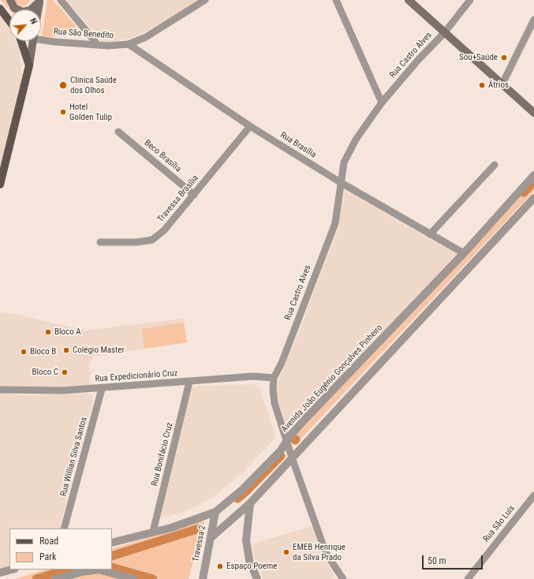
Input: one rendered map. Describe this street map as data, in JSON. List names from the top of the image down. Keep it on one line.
{"streets":{"street":["Rua São Benedito","Rua Castro Alves","Rua Brasília","Beco Brasília","Travessa Brasília","Rua Expedicionário Cruz","Avenida João Eugênio Gonçalves Pinheiro","Rua Bonifácio Cruz","Rua Willian Silva Santos","Rua São Luís","Travessa 2"]},"crossings":[["Rua São Benedito","Rua Brasília"],["Rua Castro Alves","Rua Brasília"],["Rua Castro Alves","Rua Expedicionário Cruz"],["Rua Castro Alves","Avenida João Eugênio Gonçalves Pinheiro"],["Rua Brasília","Travessa Brasília"],["Rua Brasília","Avenida João Eugênio Gonçalves Pinheiro"],["Beco Brasília","Travessa Brasília"],["Rua Expedicionário Cruz","Rua Bonifácio Cruz"],["Rua Expedicionário Cruz","Rua Willian Silva Santos"],["Avenida João Eugênio Gonçalves Pinheiro","Rua Bonifácio Cruz"],["Avenida João Eugênio Gonçalves Pinheiro","Travessa 2"]],"places":["Sou+Saúde","Clínica Saúde dos Olhos","Átrios","Hotel Golden Tulip","Bloco A","Colégio Master","Bloco B","Bloco C","EMEB Henrique da Silva Prado","Espaço Poeme"],"legend":["Road","Park"],"scale_bar":"50 m","north":"top right"}
